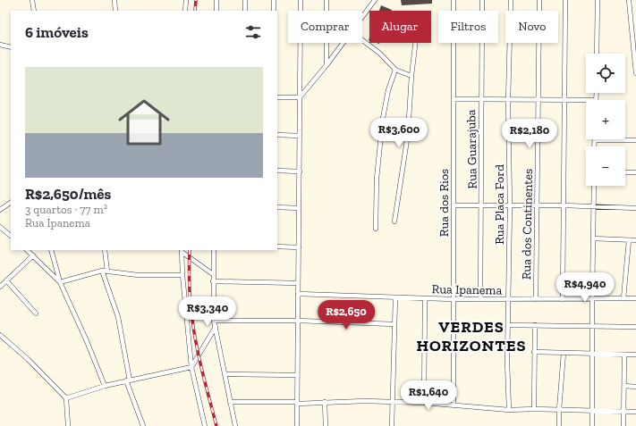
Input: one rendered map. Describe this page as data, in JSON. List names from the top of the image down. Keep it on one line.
{"streets":{"street":["Rua Guarajuba","Rua dos Rios","Rua Placa Ford","Rua dos Continentes","Rua Ipanema"]},"crossings":[["Rua Guarajuba","Rua Ipanema"],["Rua dos Rios","Rua Ipanema"],["Rua Placa Ford","Rua Ipanema"],["Rua dos Continentes","Rua Ipanema"]],"districts":["VERDES HORIZONTES"],"page":{"chip":["Comprar","Alugar","Filtros","Novo"],"heading":"6 imóveis","map_buttons":["+","−"],"list":[{"name":"R$2,650/mês","note":"3 quartos · 77 m² · Rua Ipanema"}],"price":["R$3,600","R$2,180","R$4,940","R$3,340","R$2,650","R$1,640"]}}
